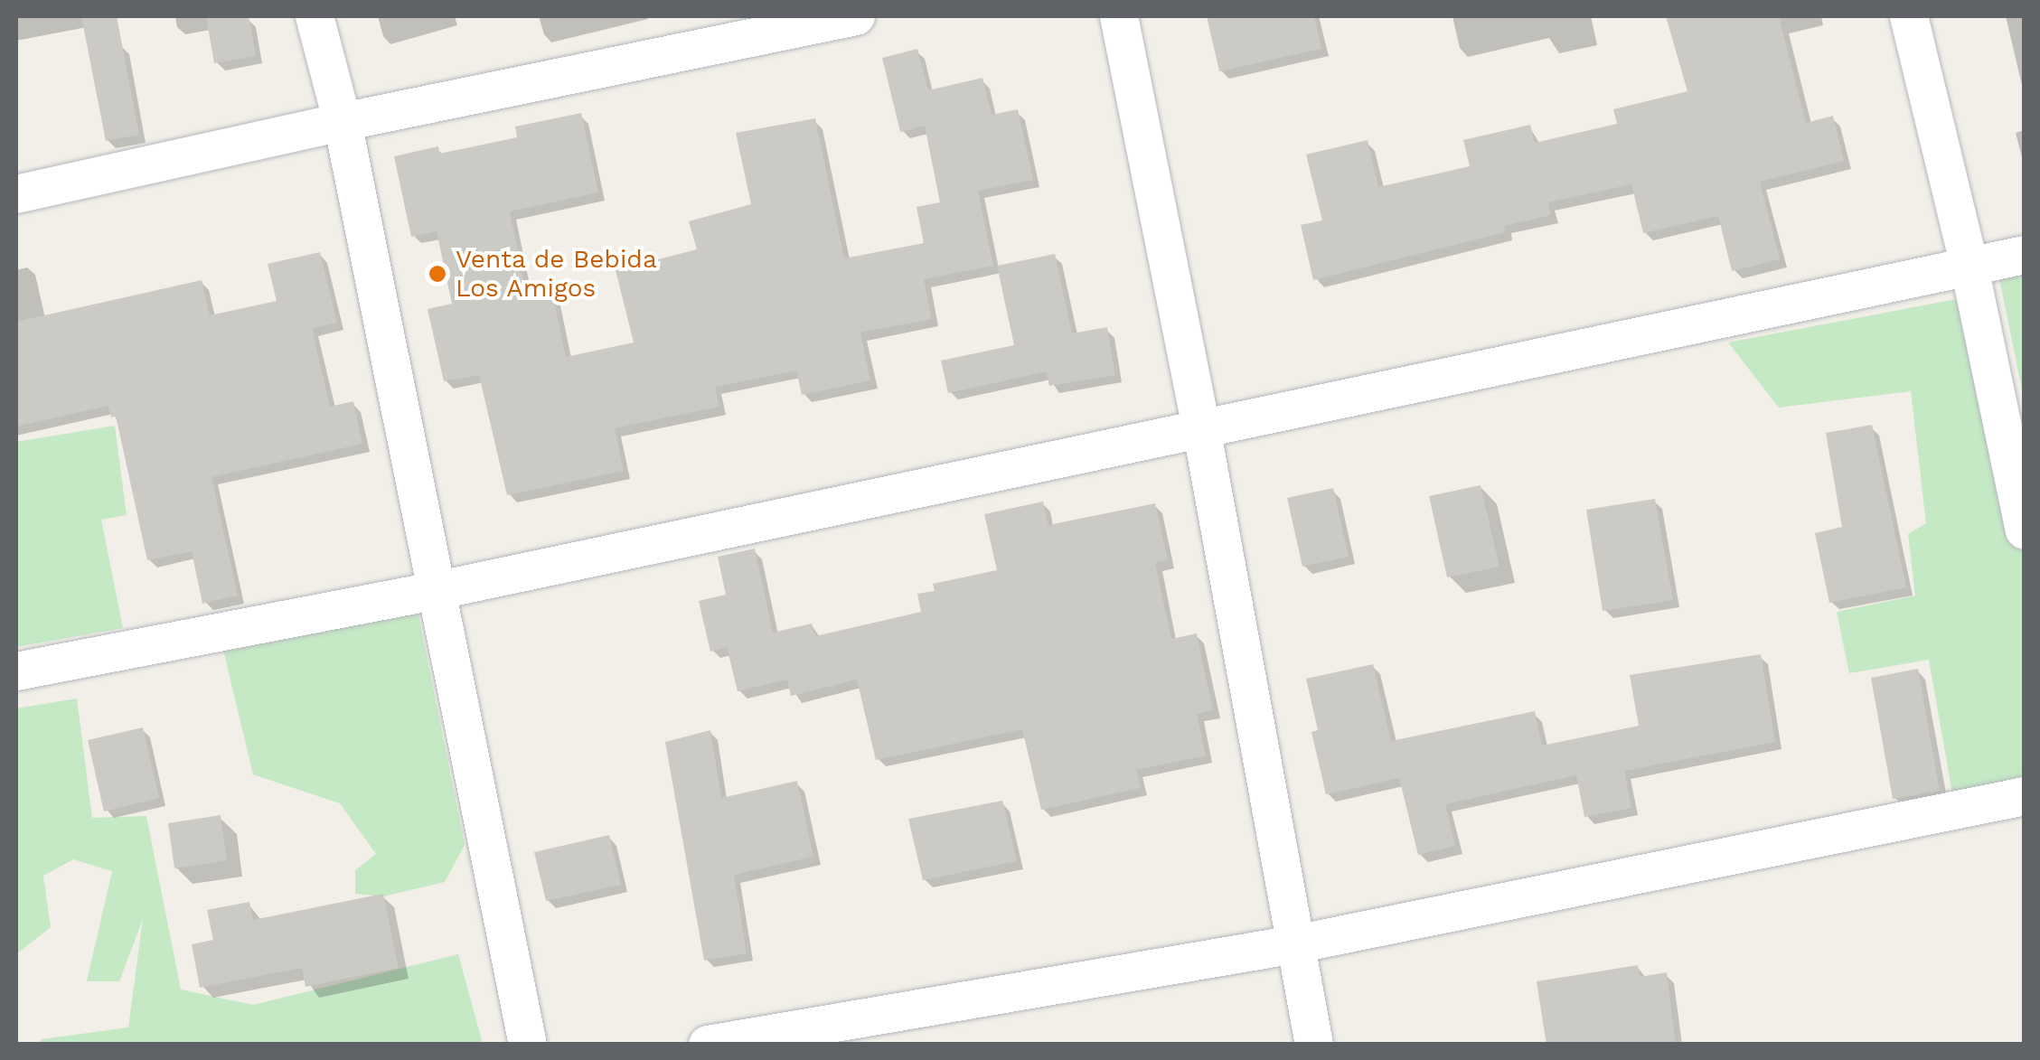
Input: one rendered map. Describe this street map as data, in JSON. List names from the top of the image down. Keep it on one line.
{"places":["Venta de Bebida Los Amigos"]}
